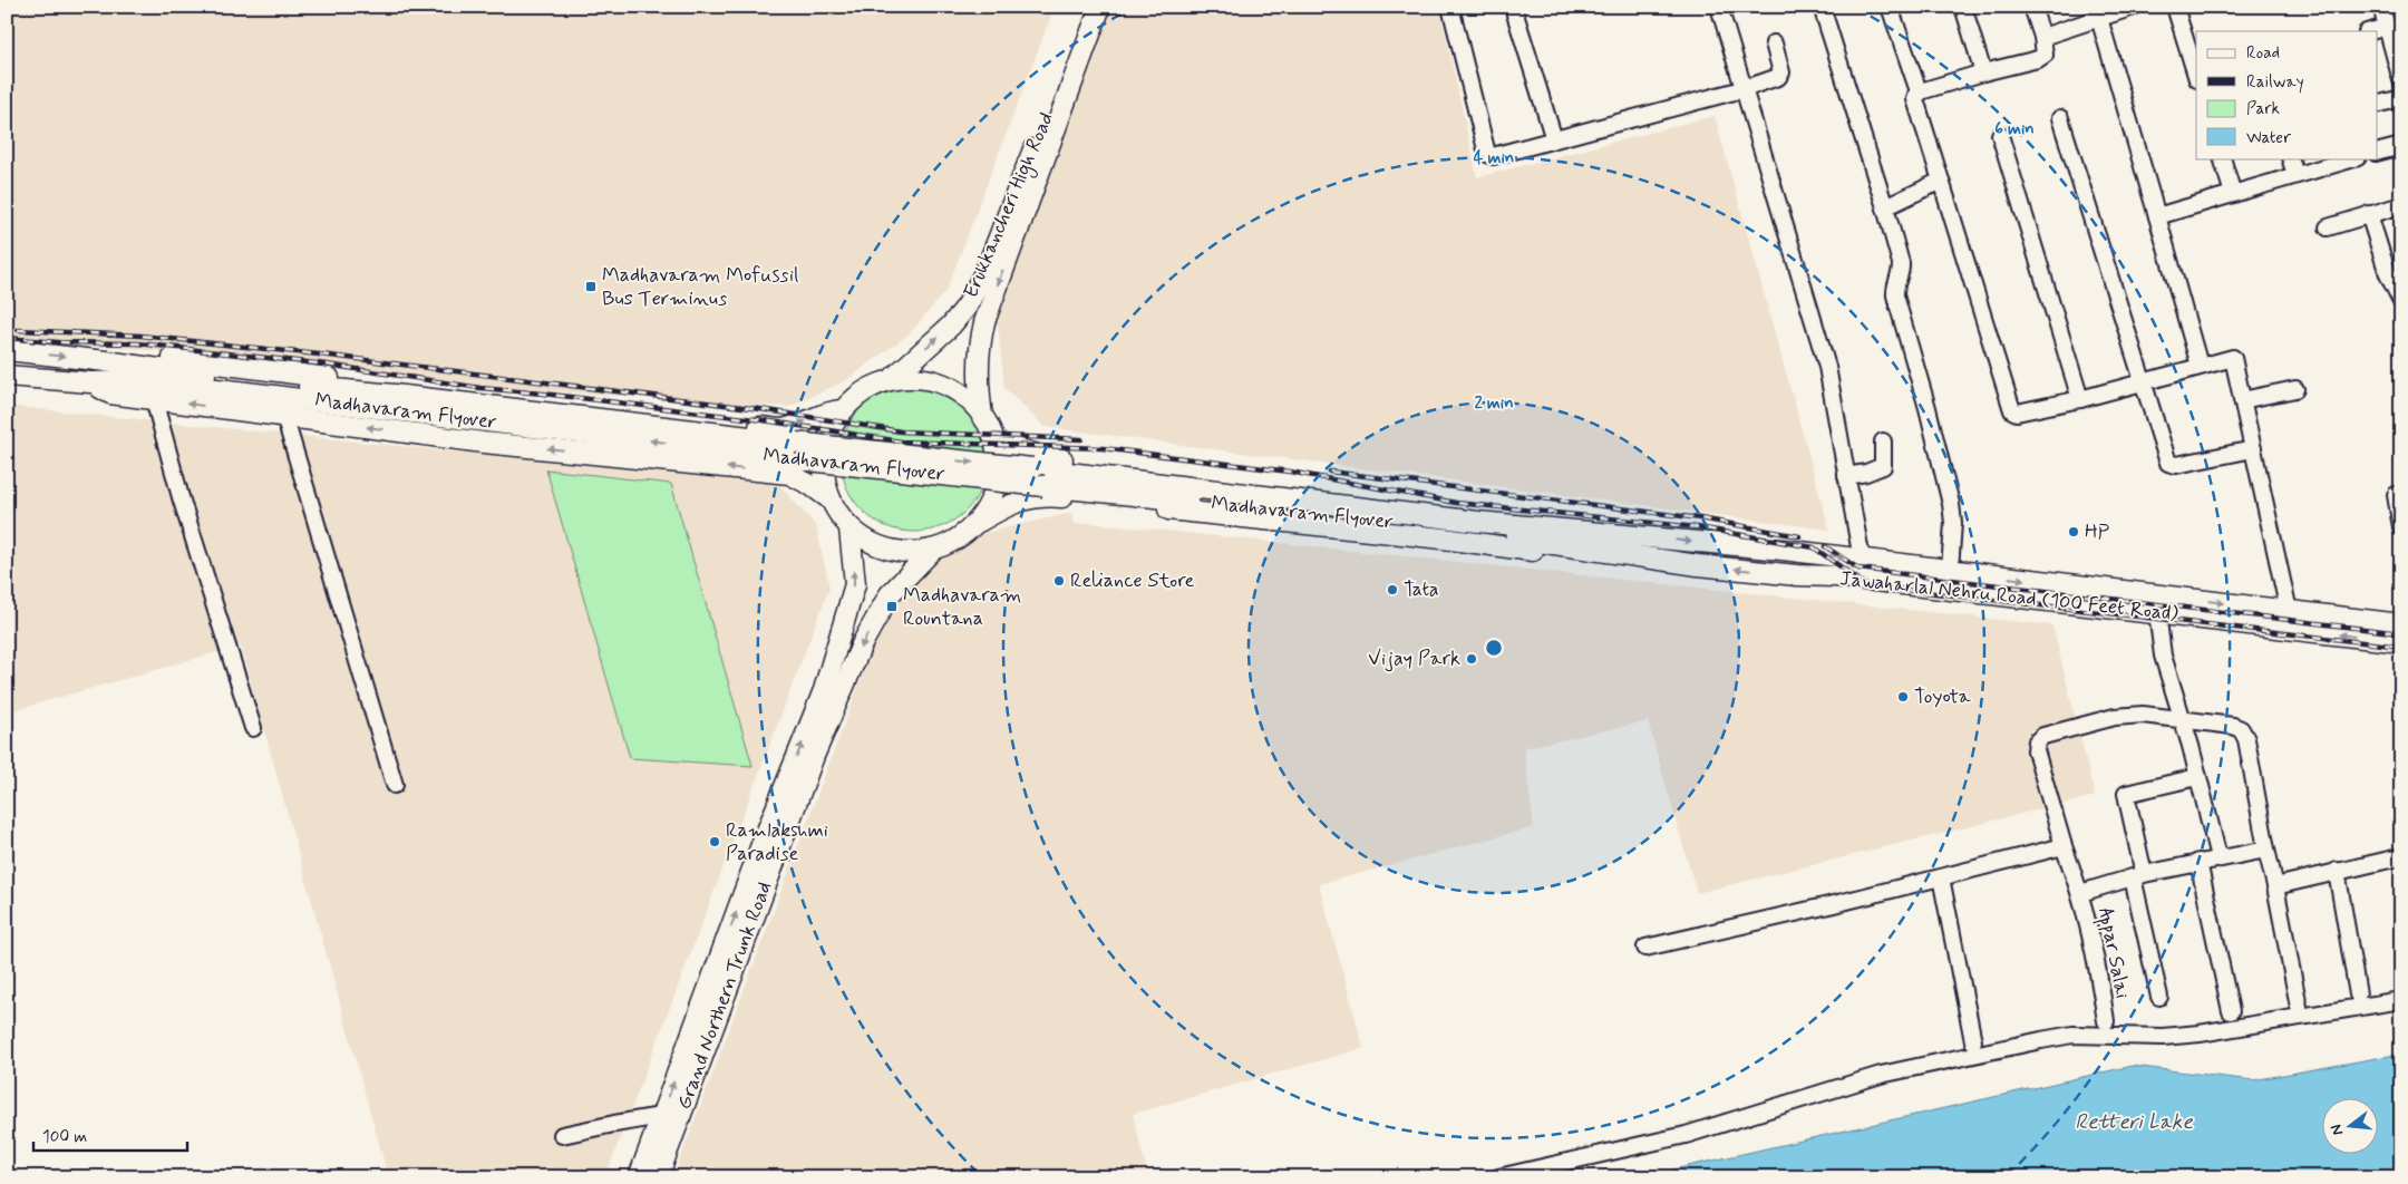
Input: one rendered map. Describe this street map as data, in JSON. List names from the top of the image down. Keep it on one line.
{"streets":{"main road":["Erukkancheri High Road","Madhavaram Flyover","Jawaharlal Nehru Road (100 Feet Road)","Grand Northern Trunk Road"],"street":["Appar Salai"]},"crossings":[["Erukkancheri High Road","Grand Northern Trunk Road"],["Madhavaram Flyover","Jawaharlal Nehru Road (100 Feet Road)"]],"water":["Retteri Lake"],"places":{"transit":["Madhavaram Mofussil Bus Terminus","Madhavaram Rountana"],"other":["HP","Reliance Store","Tata","Vijay Park","Toyota","Ramlakshmi Paradise"]},"legend":["Road","Railway","Park","Water"],"scale_bar":"100 m","north":"left","rings":["6 min","4 min","2 min"]}
